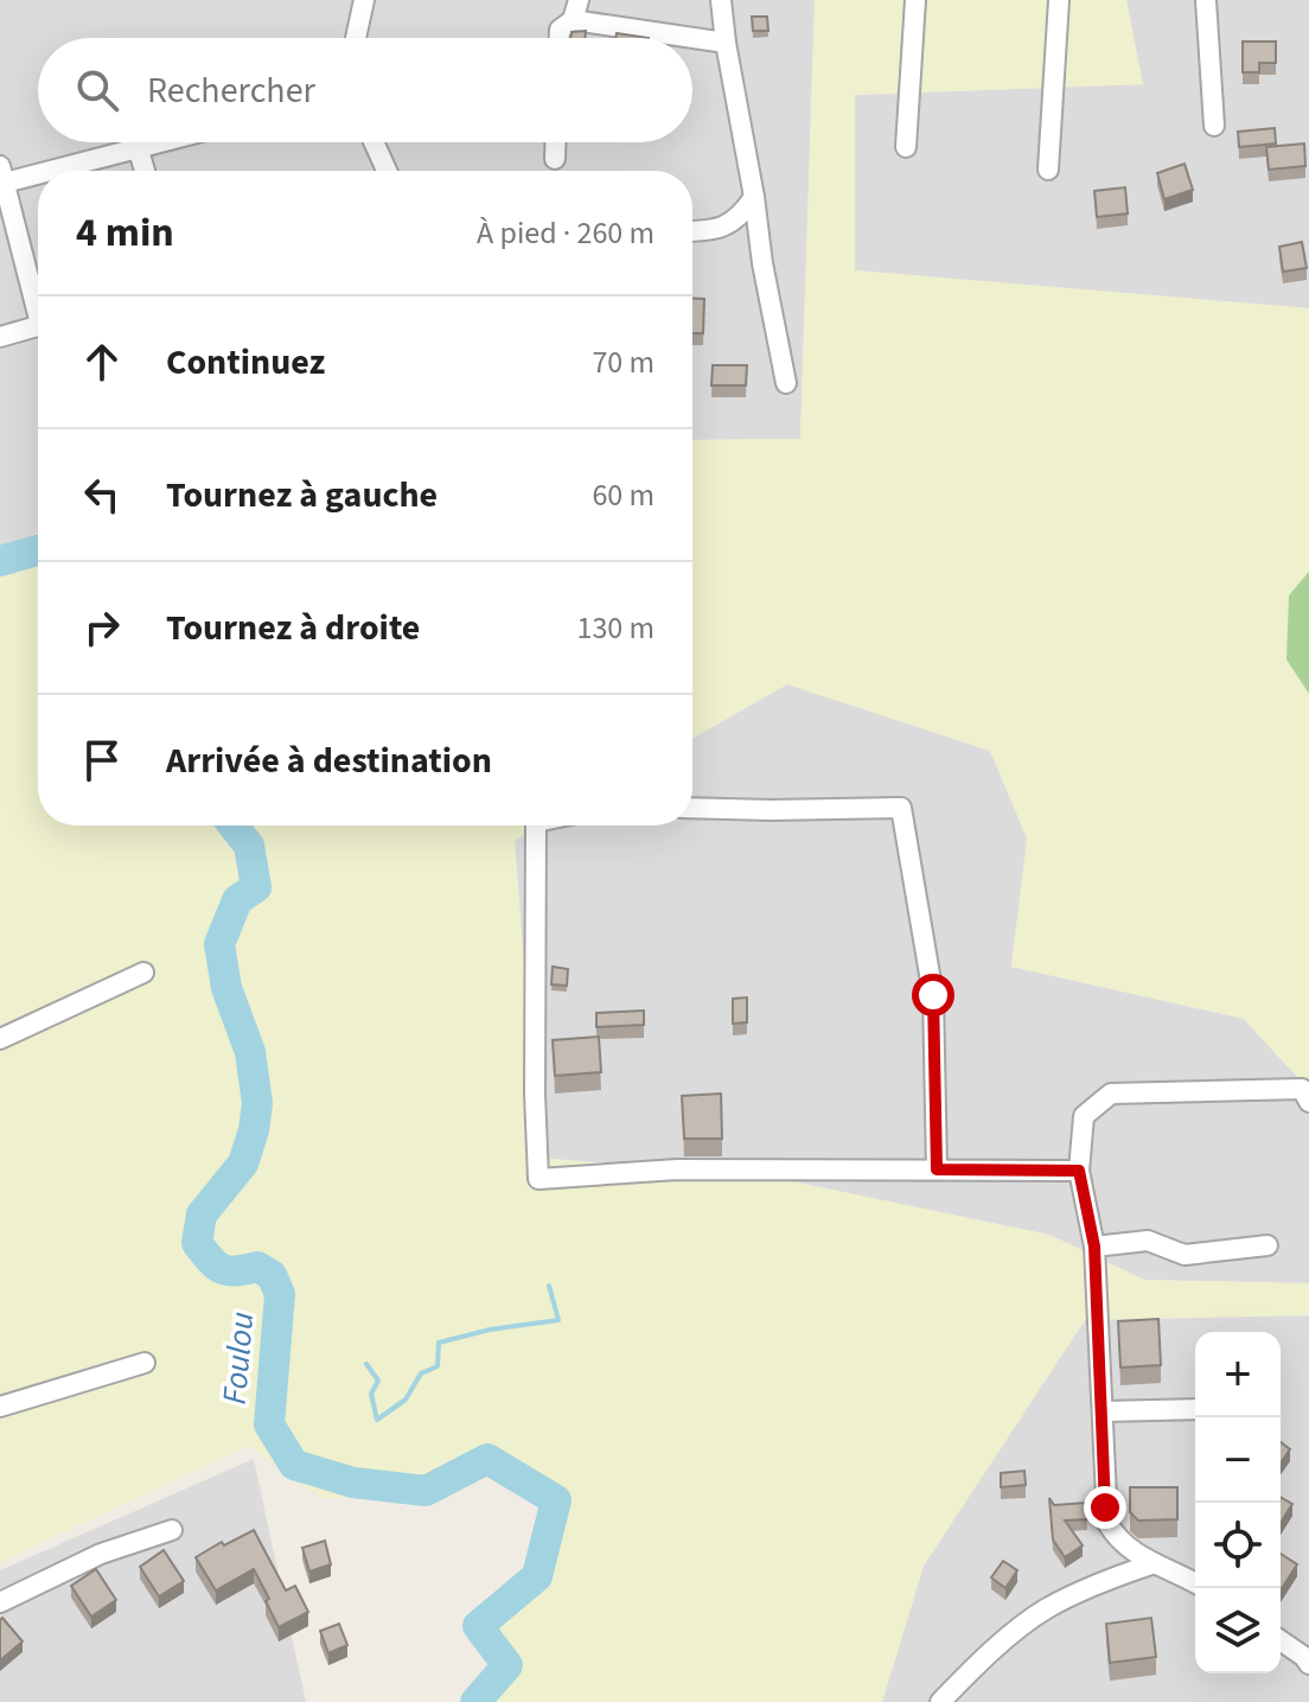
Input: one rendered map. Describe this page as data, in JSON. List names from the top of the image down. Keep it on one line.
{"water":["Foulou"],"page":{"search":"Rechercher","heading":["4 min","À pied · 260 m"],"list":[["Continuez","70 m"],["Tournez à gauche","60 m"],["Tournez à droite","130 m"],"Arrivée à destination"],"map_buttons":["+","−"]}}
